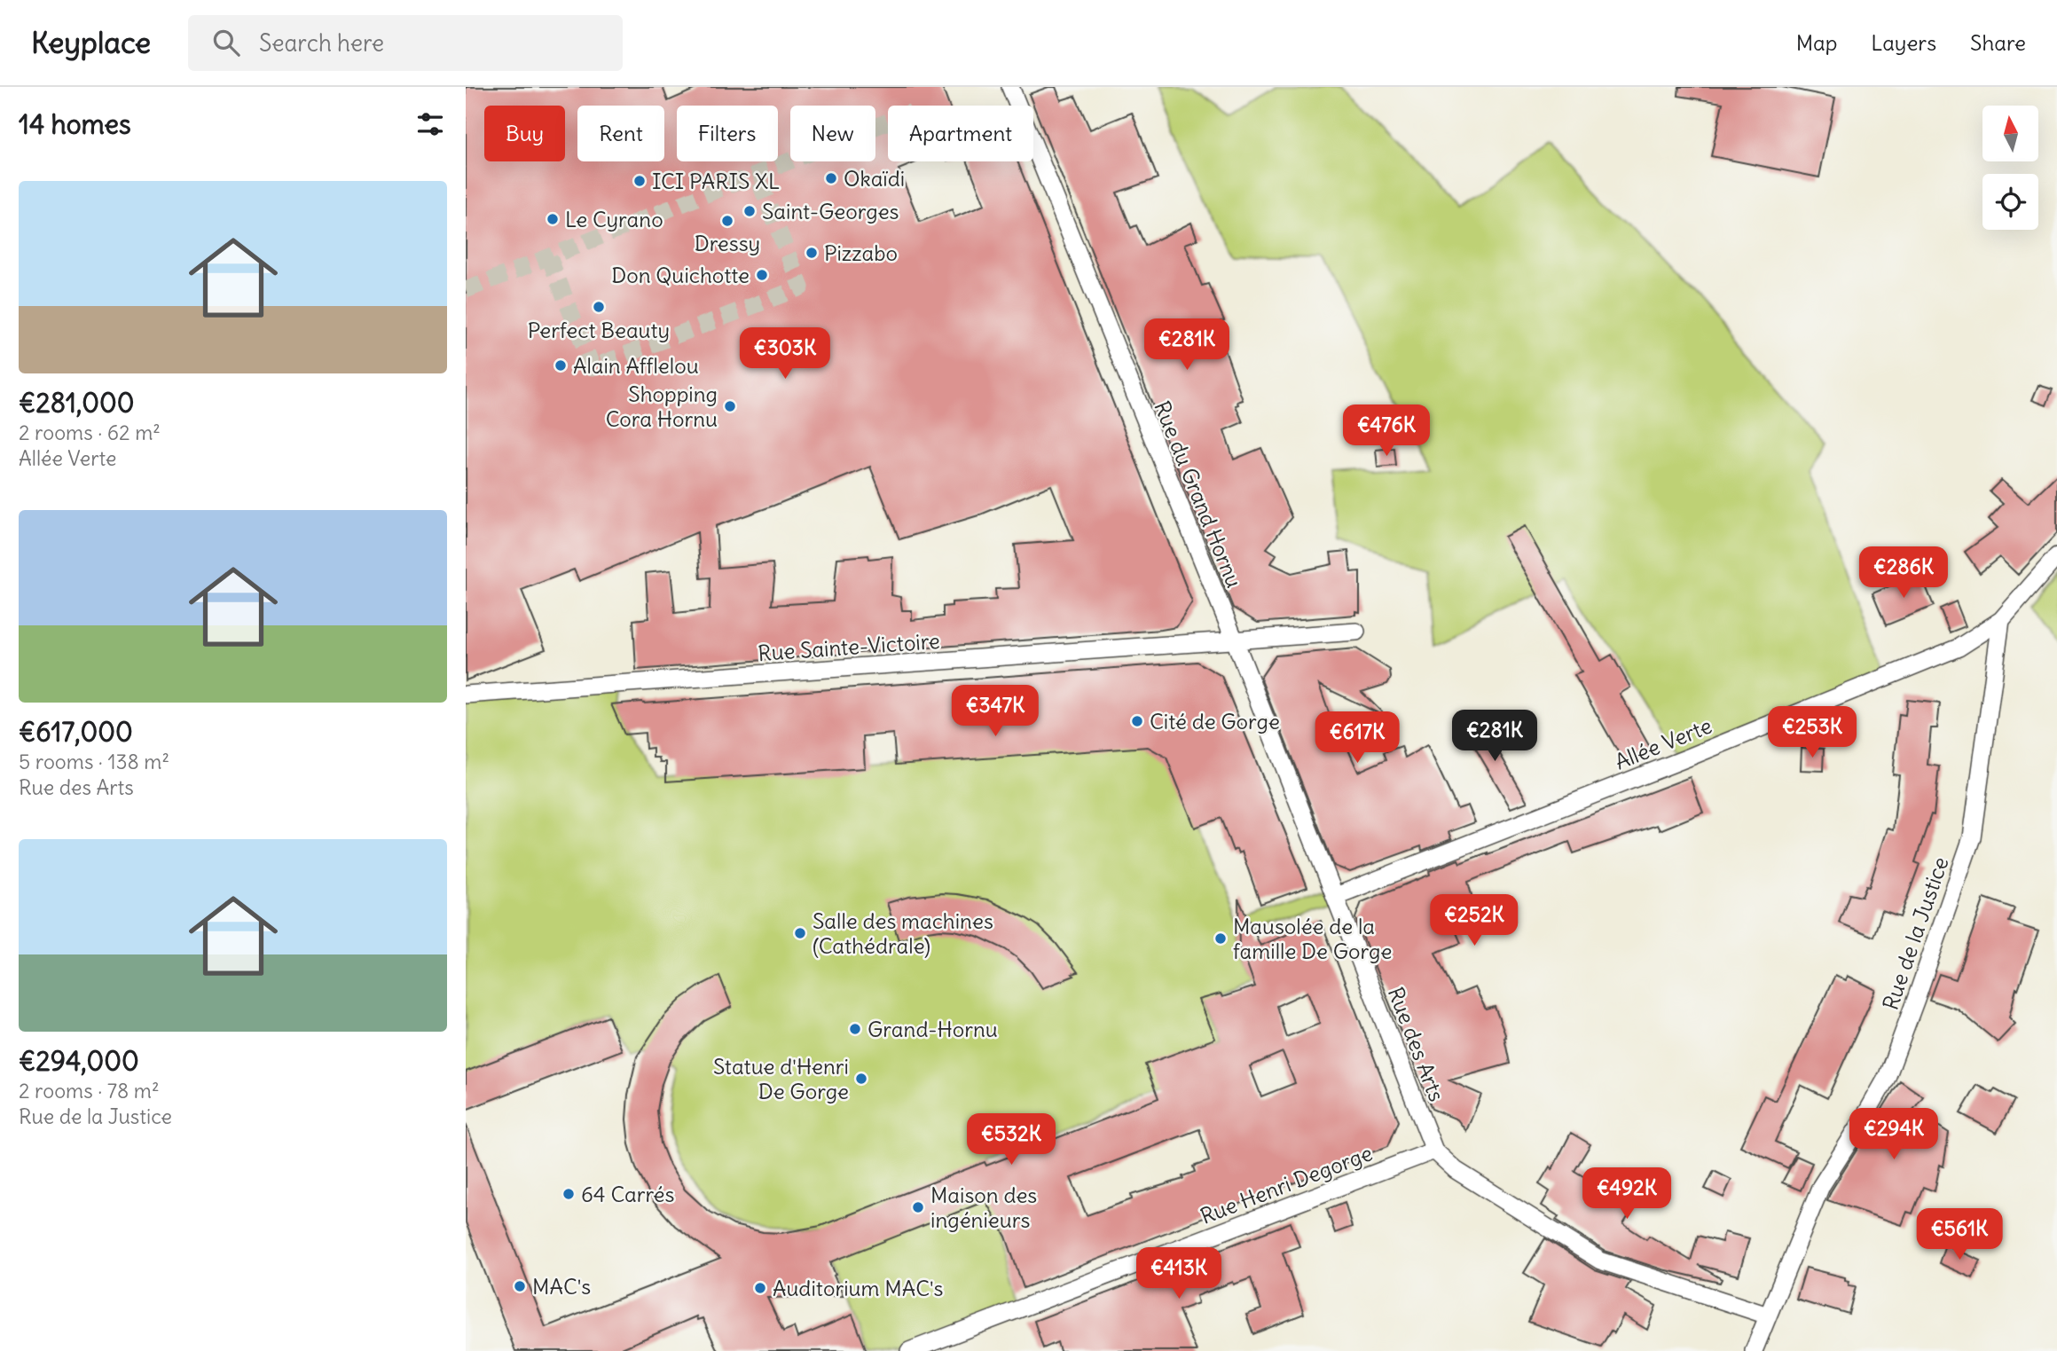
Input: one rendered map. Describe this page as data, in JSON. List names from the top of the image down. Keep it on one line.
{"streets":{"street":["Rue du Grand Hornu","Rue Sainte-Victoire","Allée Verte","Rue de la Justice","Rue des Arts","Rue Henri Degorge"]},"crossings":[["Rue du Grand Hornu","Rue Sainte-Victoire"],["Rue du Grand Hornu","Rue des Arts"],["Rue Sainte-Victoire","Rue des Arts"],["Allée Verte","Rue de la Justice"],["Allée Verte","Rue des Arts"],["Rue des Arts","Rue Henri Degorge"]],"places":["Okaïdi","ICI PARIS XL","Saint-Georges","Le Cyrano","Dressy","Pizzabo","Don Quichotte","Perfect Beauty","Alain Afflelou","Shopping Cora Hornu","Cité de Gorge","Salle des machines (Cathédrale)","Mausolée de la famille De Gorge","Grand-Hornu","Statue d'Henri De Gorge","64 Carrés","Maison des ingénieurs","MAC's","Auditorium MAC's"],"north":"top","page":{"header":"Keyplace","search":"Search here","nav":["Map","Layers","Share"],"heading":"14 homes","chip":["Buy","Rent","Filters","New","Apartment"],"list":[{"name":"€281,000","note":"2 rooms · 62 m² · Allée Verte"},{"name":"€617,000","note":"5 rooms · 138 m² · Rue des Arts"},{"name":"€294,000","note":"2 rooms · 78 m² · Rue de la Justice"}],"price":["€281K","€303K","€476K","€286K","€347K","€253K","€281K","€617K","€252K","€294K","€532K","€492K","€561K","€413K"]}}
